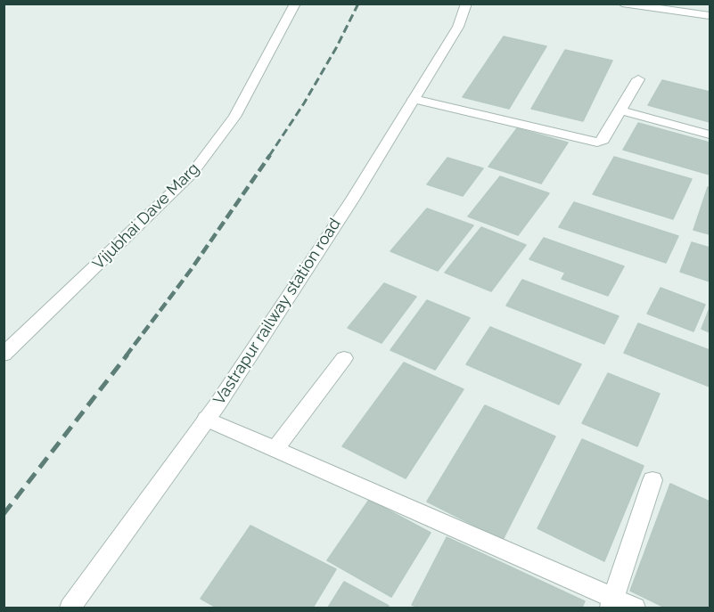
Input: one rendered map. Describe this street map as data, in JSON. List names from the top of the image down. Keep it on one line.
{"streets":{"street":["Vijubhai Dave Marg","Vastrapur railway station road"]}}
